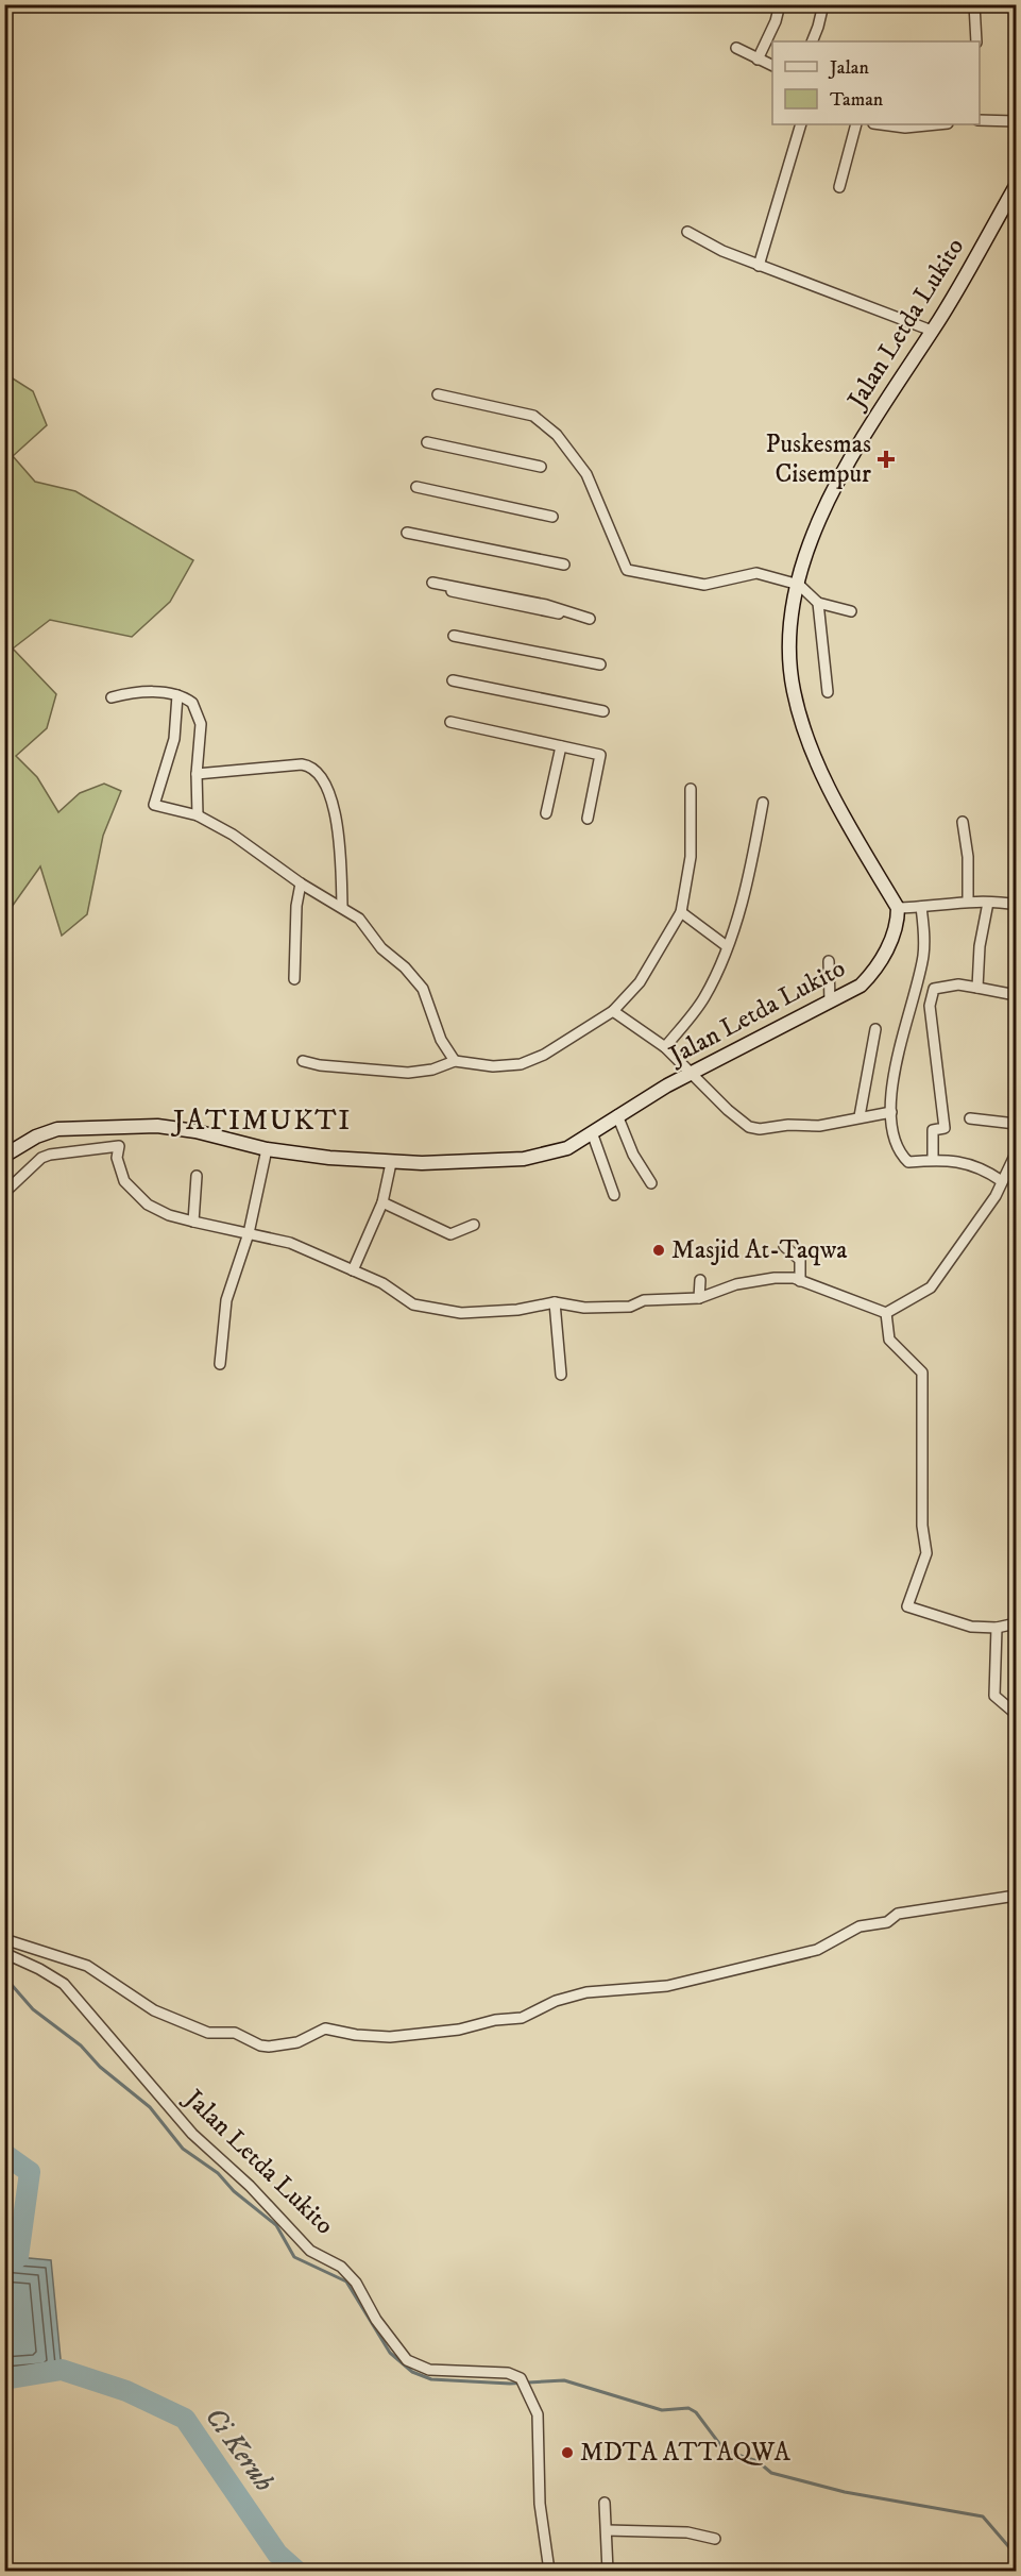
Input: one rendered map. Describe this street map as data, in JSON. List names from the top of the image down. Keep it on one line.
{"streets":{"street":["Jalan Letda Lukito"]},"districts":["JATIMUKTI"],"water":["Ci Keruh"],"places":{"health":["Puskesmas Cisempur"],"other":["Masjid At-Taqwa","MDTA ATTAQWA"]},"legend":["Jalan","Taman"]}
